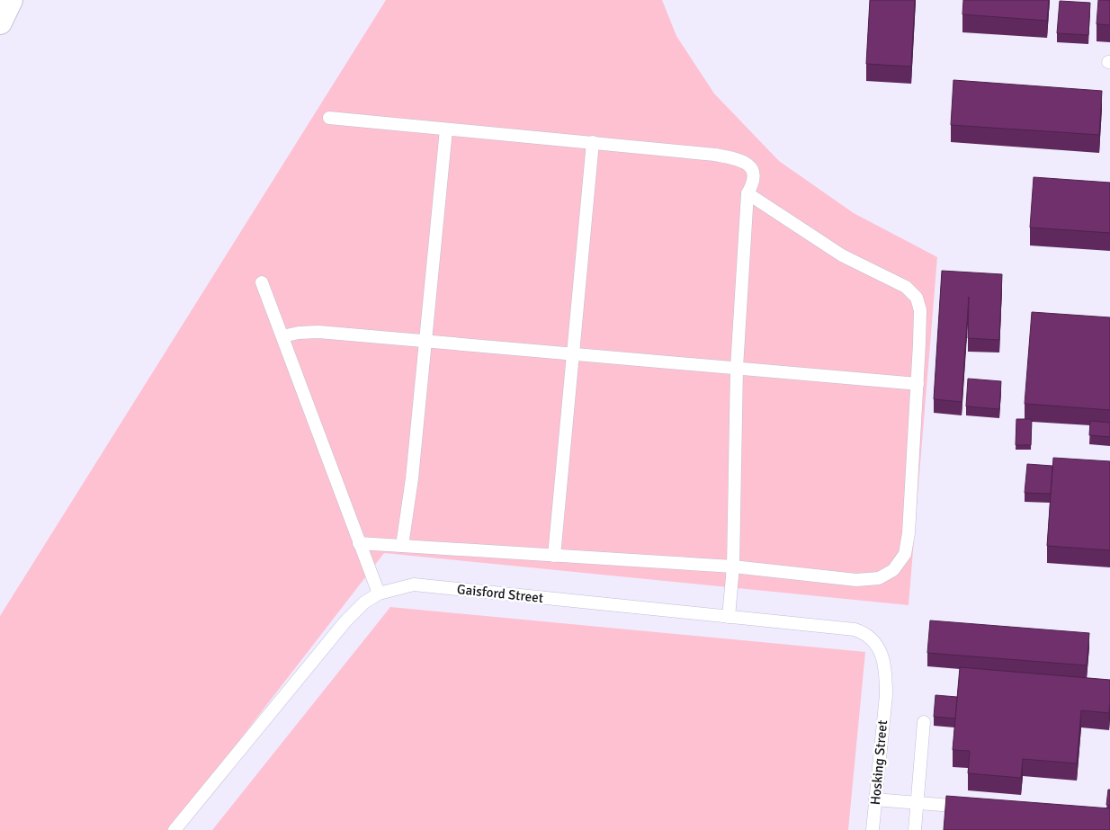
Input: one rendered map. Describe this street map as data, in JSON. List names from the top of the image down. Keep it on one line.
{"streets":{"lane":["Gaisford Street","Hosking Street"]},"crossings":[["Gaisford Street","Hosking Street"]]}
